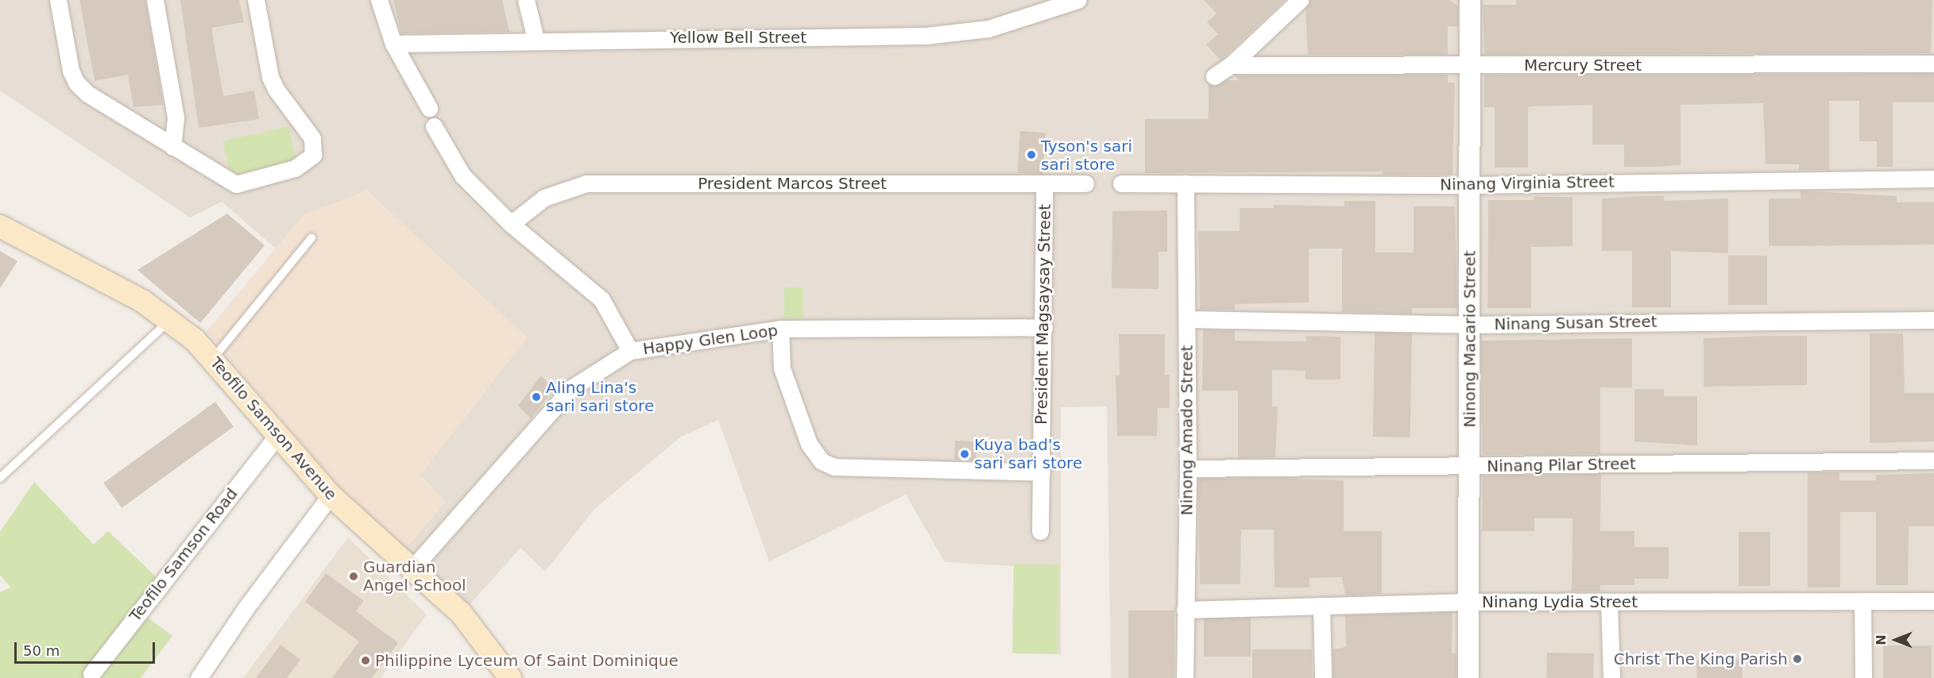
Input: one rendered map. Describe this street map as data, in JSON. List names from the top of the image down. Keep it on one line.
{"streets":{"main road":["Teofilo Samson Avenue"],"street":["Yellow Bell Street","Mercury Street","President Marcos Street","Ninang Virginia Street","President Magsaysay Street","Ninang Susan Street","Ninong Macario Street","Happy Glen Loop","Ninong Amado Street","Ninang Pilar Street","Teofilo Samson Road","Ninang Lydia Street"]},"crossings":[["Mercury Street","Ninong Macario Street"],["President Marcos Street","President Magsaysay Street"],["Ninang Virginia Street","Ninong Macario Street"],["Ninang Virginia Street","Ninong Amado Street"],["President Magsaysay Street","Happy Glen Loop"],["Ninang Susan Street","Ninong Macario Street"],["Ninang Susan Street","Ninong Amado Street"],["Ninong Macario Street","Ninang Pilar Street"],["Ninong Macario Street","Ninang Lydia Street"],["Happy Glen Loop","Teofilo Samson Avenue"],["Teofilo Samson Avenue","Teofilo Samson Road"],["Ninong Amado Street","Ninang Pilar Street"],["Ninong Amado Street","Ninang Lydia Street"]],"places":["Tyson's sari sari store","Aling Lina's sari sari store","Kuya bad's sari sari store","Guardian Angel School","Christ The King Parish","Philippine Lyceum Of Saint Dominique"],"scale_bar":"50 m","north":"left"}
